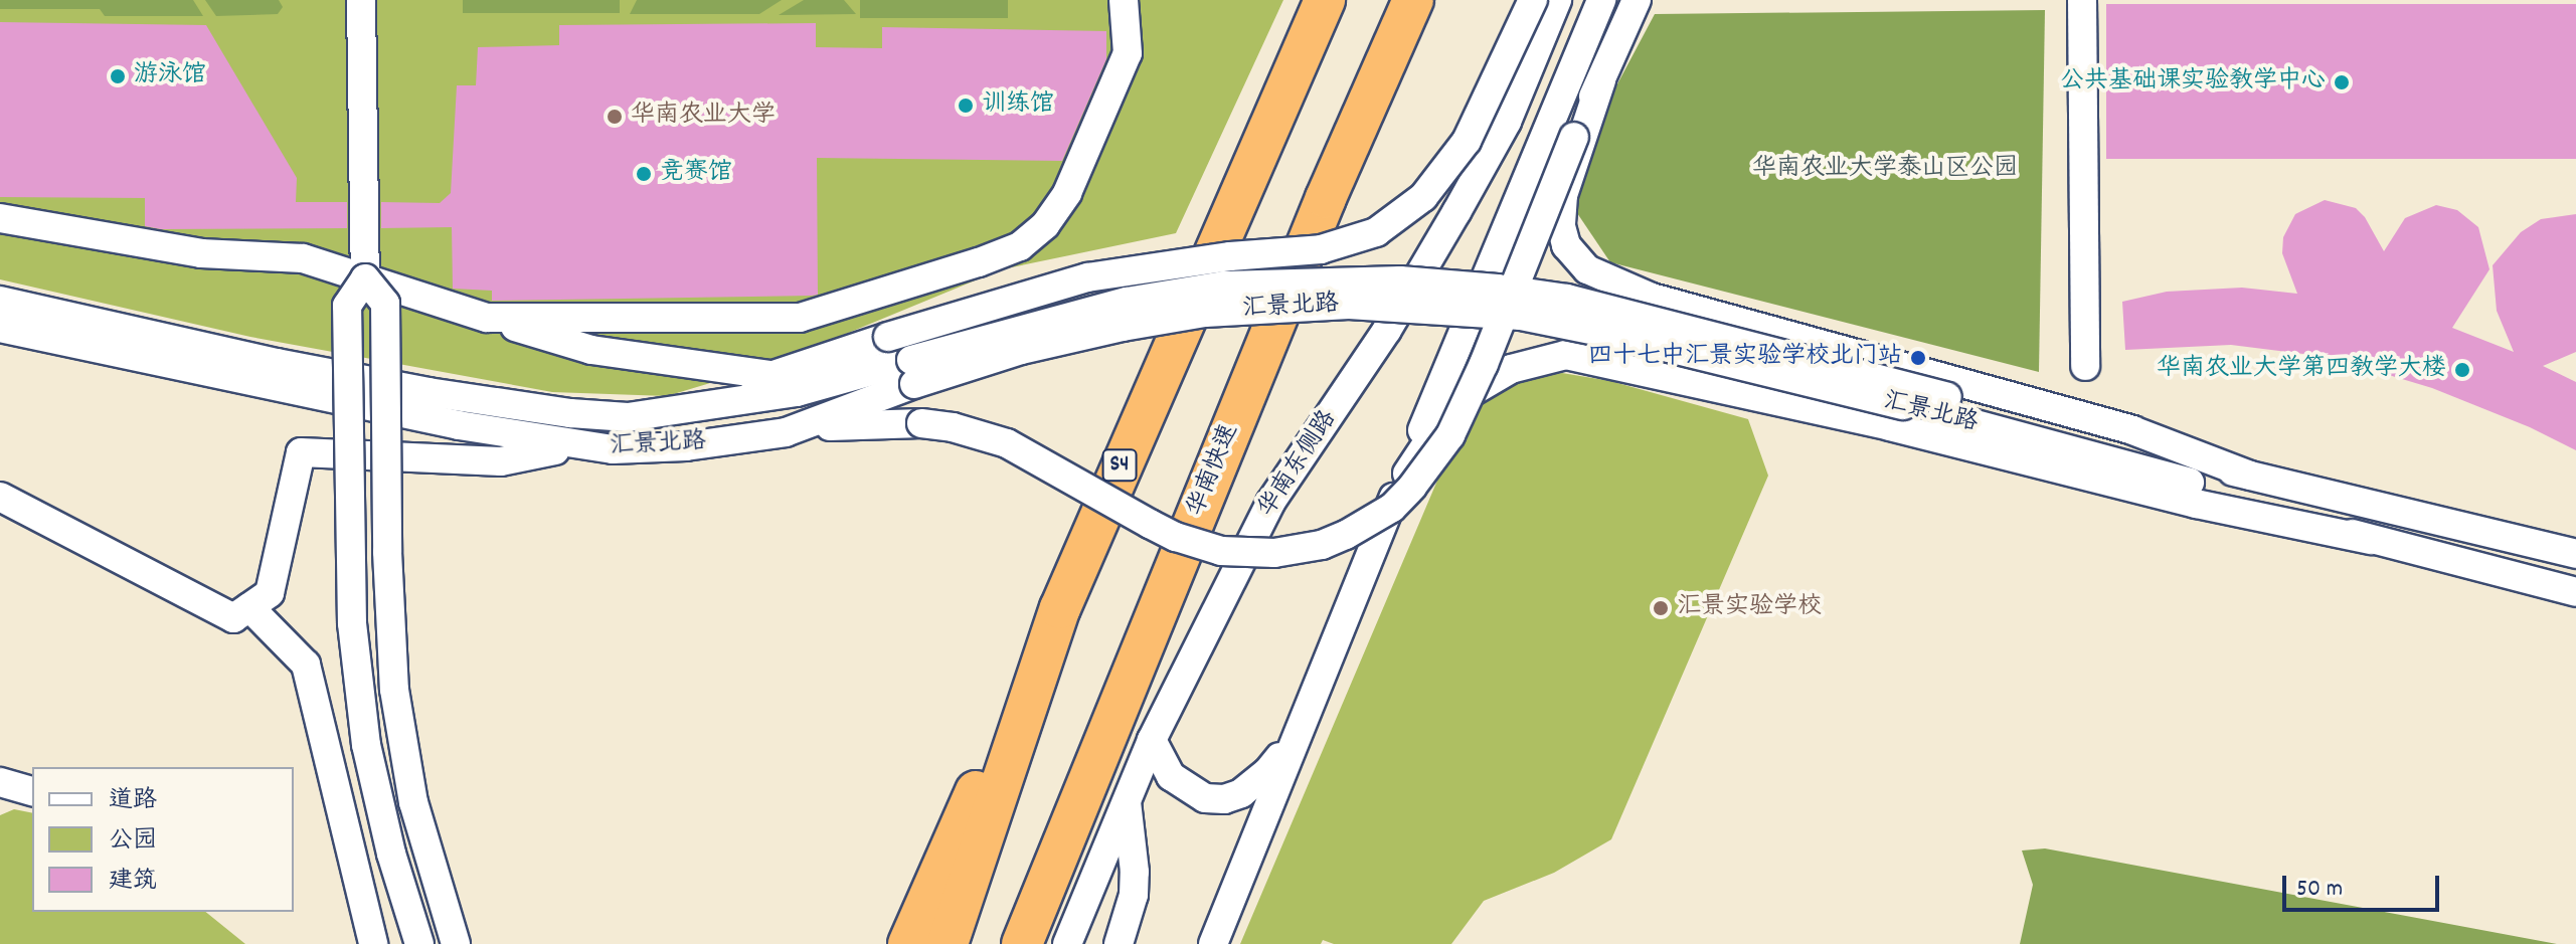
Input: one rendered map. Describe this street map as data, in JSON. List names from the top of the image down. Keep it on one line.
{"streets":{"highway":["S4","华南快速"],"street":["汇景北路","华南东侧路"]},"parks":["华南农业大学泰山区公园"],"places":["游泳馆","公共基础课实验教学中心","训练馆","华南农业大学","竞赛馆","四十七中汇景实验学校北门站","华南农业大学第四教学大楼","汇景实验学校"],"legend":["道路","公园","建筑"],"scale_bar":"50 m"}
